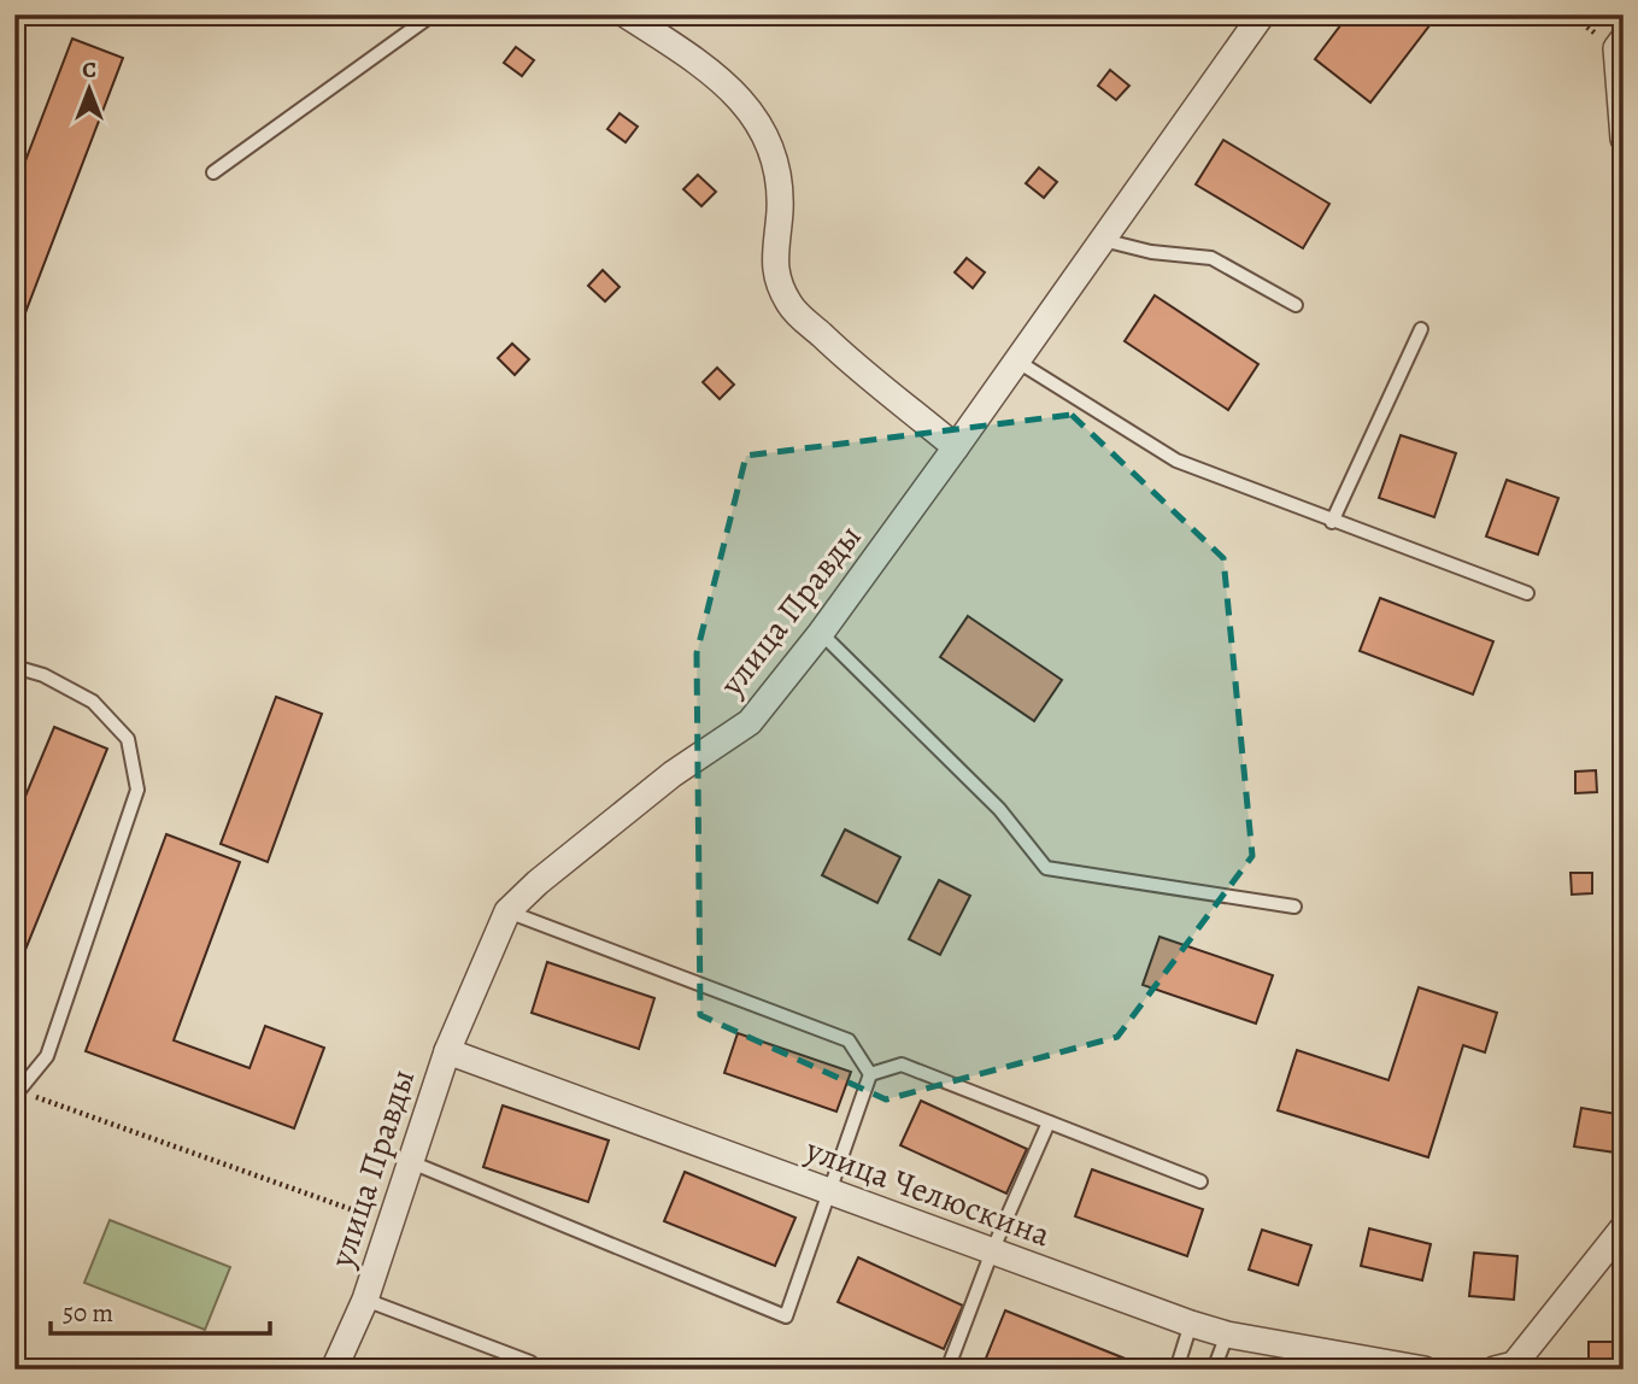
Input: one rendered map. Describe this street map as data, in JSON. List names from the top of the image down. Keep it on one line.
{"streets":{"street":["улица Правды","улица Челюскина"]},"crossings":[["улица Правды","улица Челюскина"]],"scale_bar":"50 m","north":"top"}
